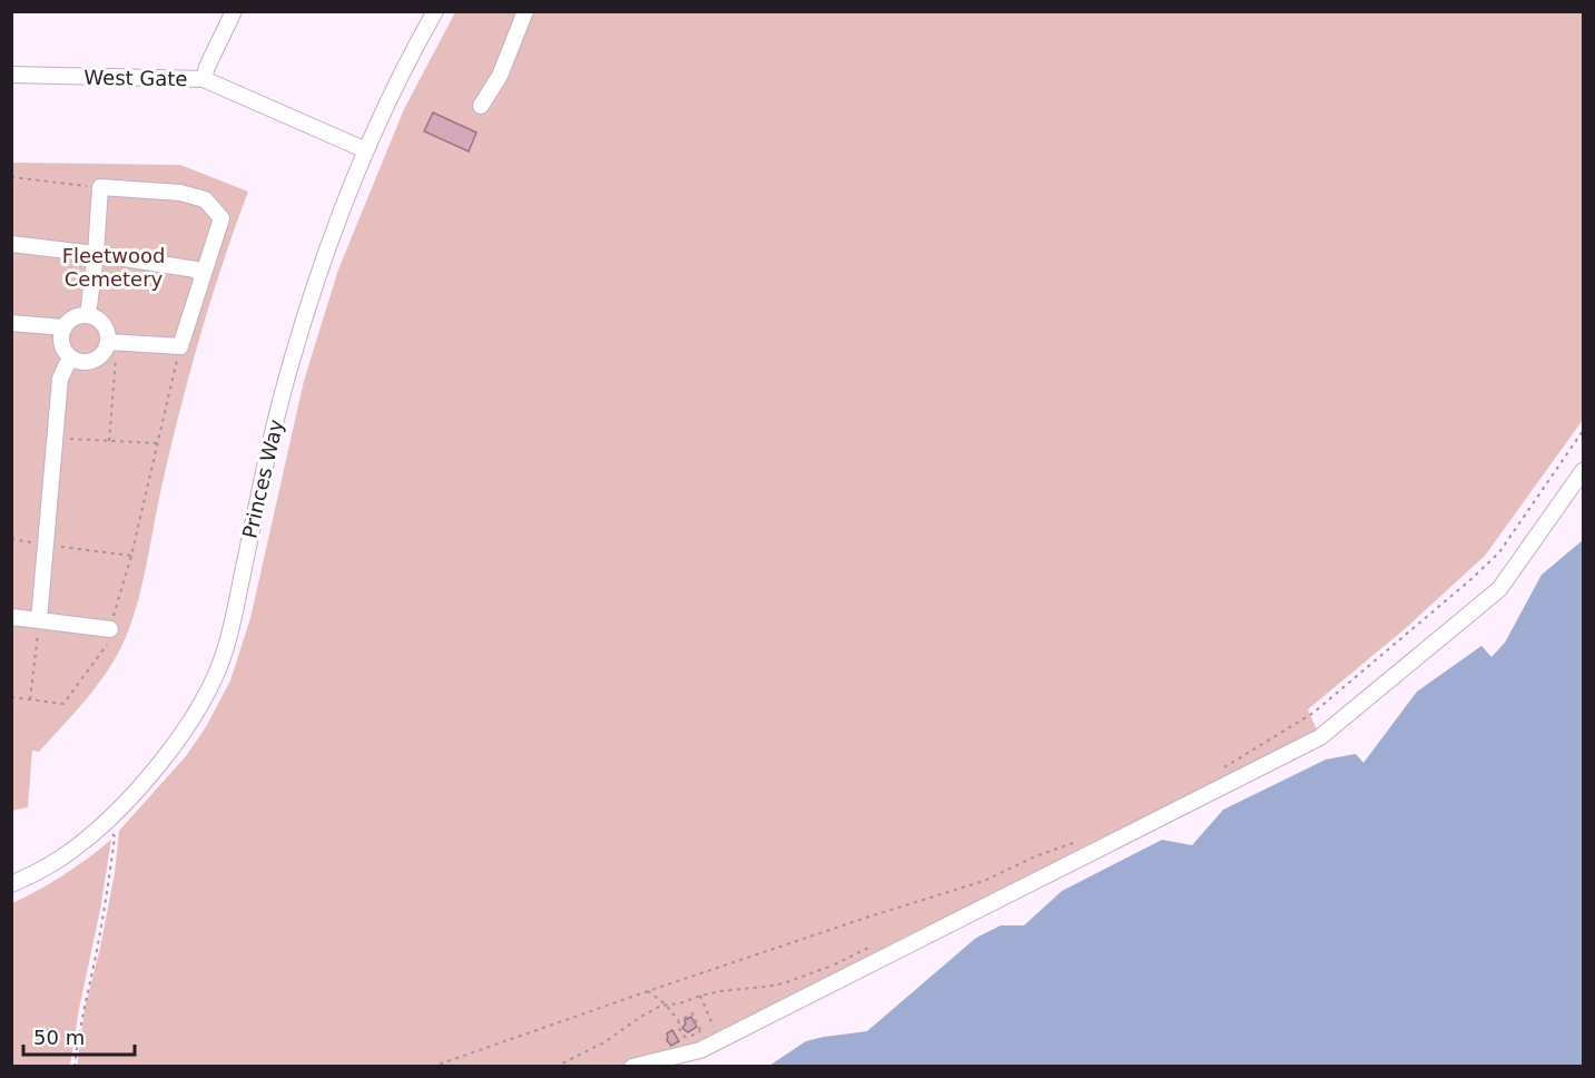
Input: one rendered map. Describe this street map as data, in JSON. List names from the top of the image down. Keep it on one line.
{"streets":{"street":["West Gate","Princes Way"]},"crossings":[["West Gate","Princes Way"]],"parks":["Fleetwood Cemetery"],"scale_bar":"50 m"}
